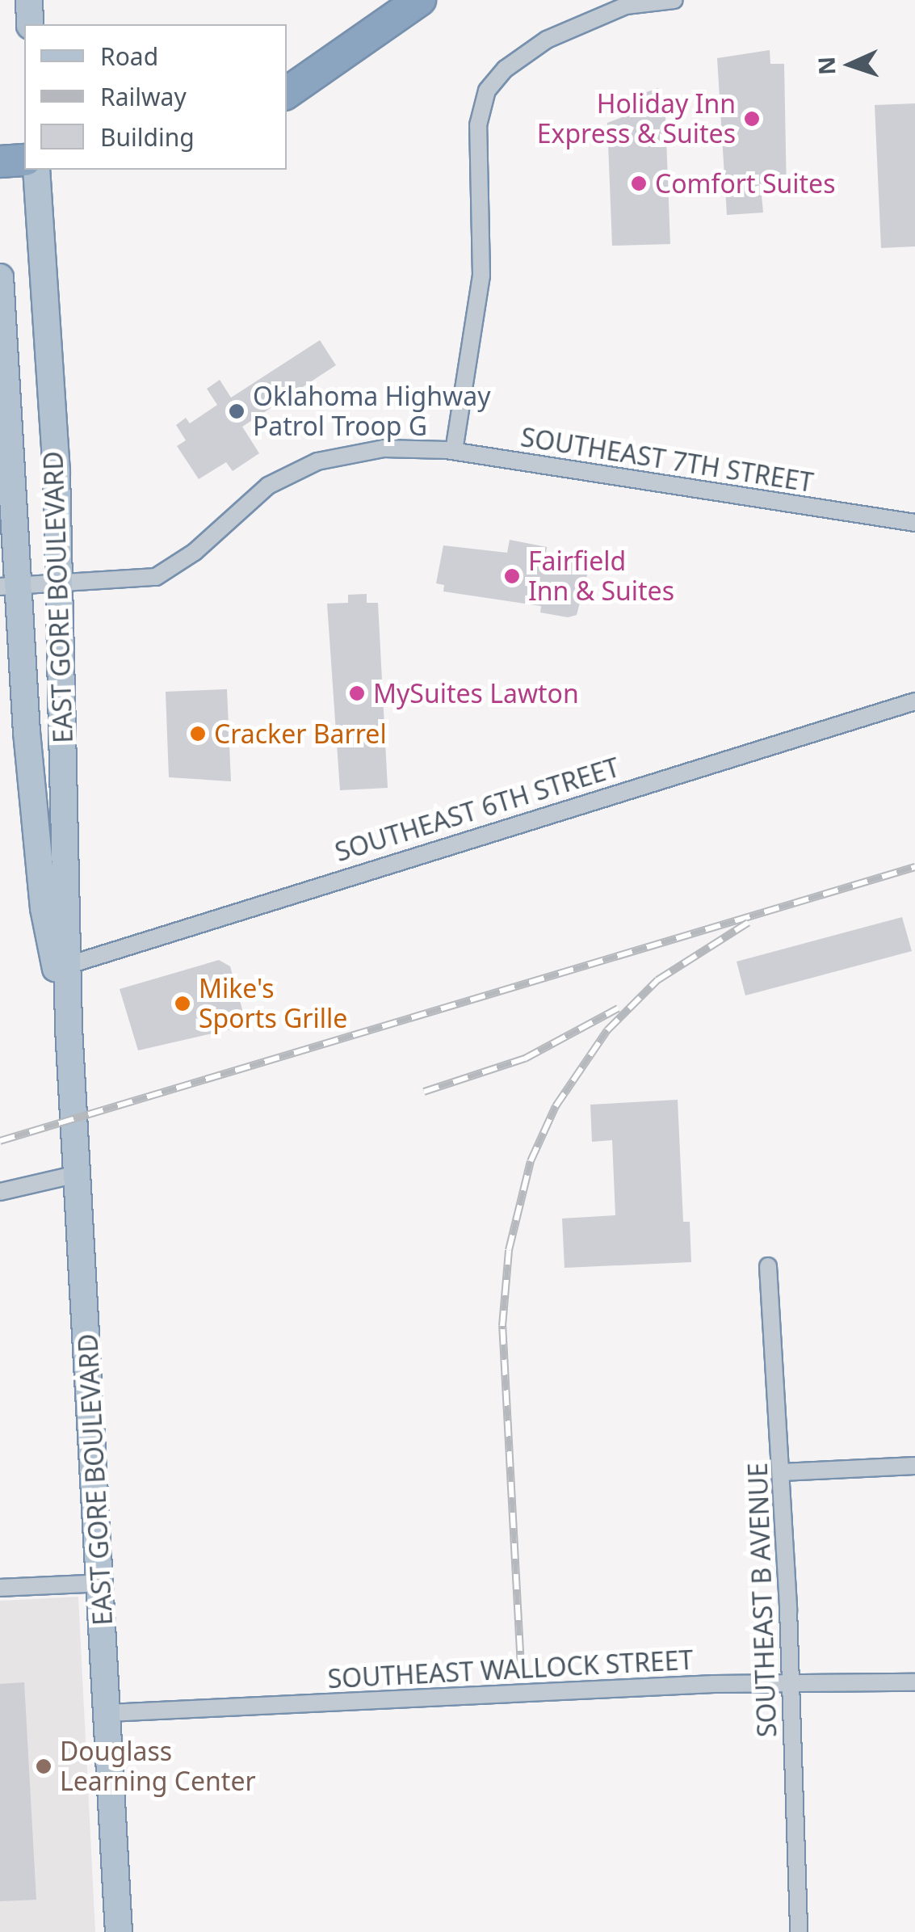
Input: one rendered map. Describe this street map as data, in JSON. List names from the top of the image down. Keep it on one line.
{"streets":{"main road":["EAST GORE BOULEVARD"],"street":["SOUTHEAST 7TH STREET","SOUTHEAST 6TH STREET","SOUTHEAST B AVENUE","SOUTHEAST WALLOCK STREET"]},"crossings":[["SOUTHEAST 7TH STREET","EAST GORE BOULEVARD"],["EAST GORE BOULEVARD","SOUTHEAST 6TH STREET"],["EAST GORE BOULEVARD","SOUTHEAST WALLOCK STREET"],["SOUTHEAST B AVENUE","SOUTHEAST WALLOCK STREET"]],"places":["Holiday Inn Express & Suites","Comfort Suites","Oklahoma Highway Patrol Troop G","Fairfield Inn & Suites","MySuites Lawton","Cracker Barrel","Mike's Sports Grille","Douglass Learning Center"],"legend":["Road","Railway","Building"],"north":"left"}
